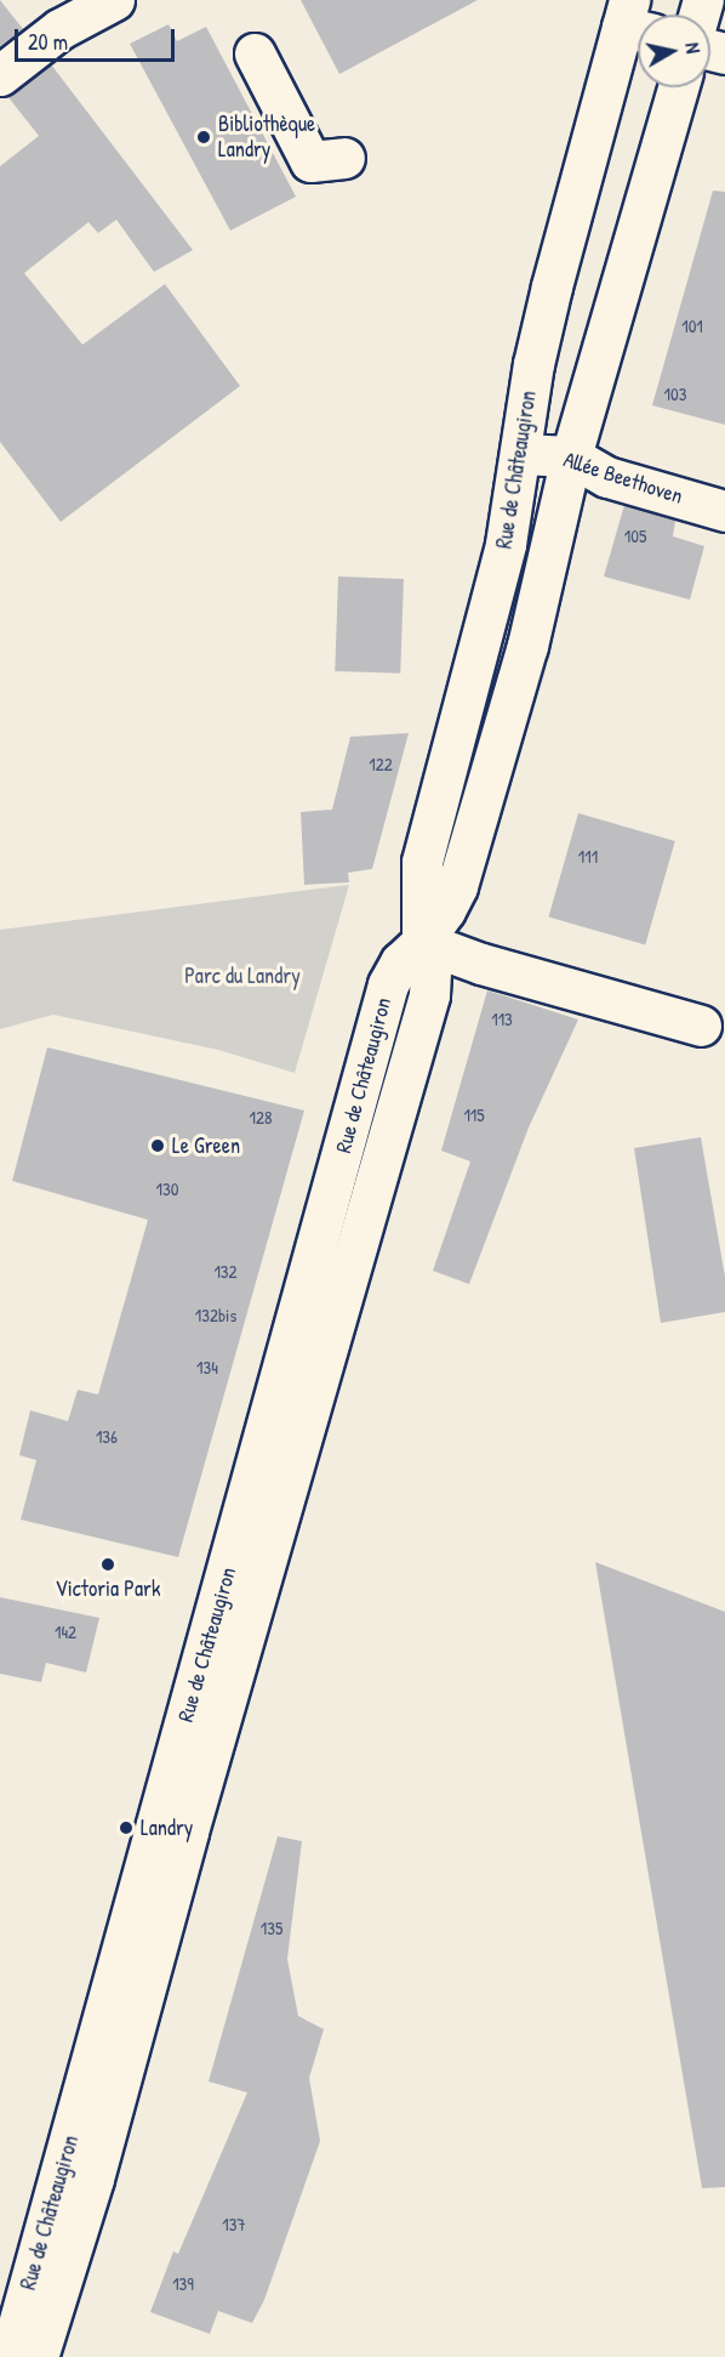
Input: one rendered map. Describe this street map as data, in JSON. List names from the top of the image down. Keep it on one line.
{"streets":{"main road":["Rue de Châteaugiron","Allée Beethoven"]},"crossings":[["Rue de Châteaugiron","Allée Beethoven"]],"parks":["Parc du Landry"],"places":["Bibliothèque Landry","Le Green","Victoria Park","Landry"],"house_numbers":["101","103","105","122","111","113","115","128","130","132","132bis","134","136","142","135","137","139"],"scale_bar":"20 m","north":"right"}
